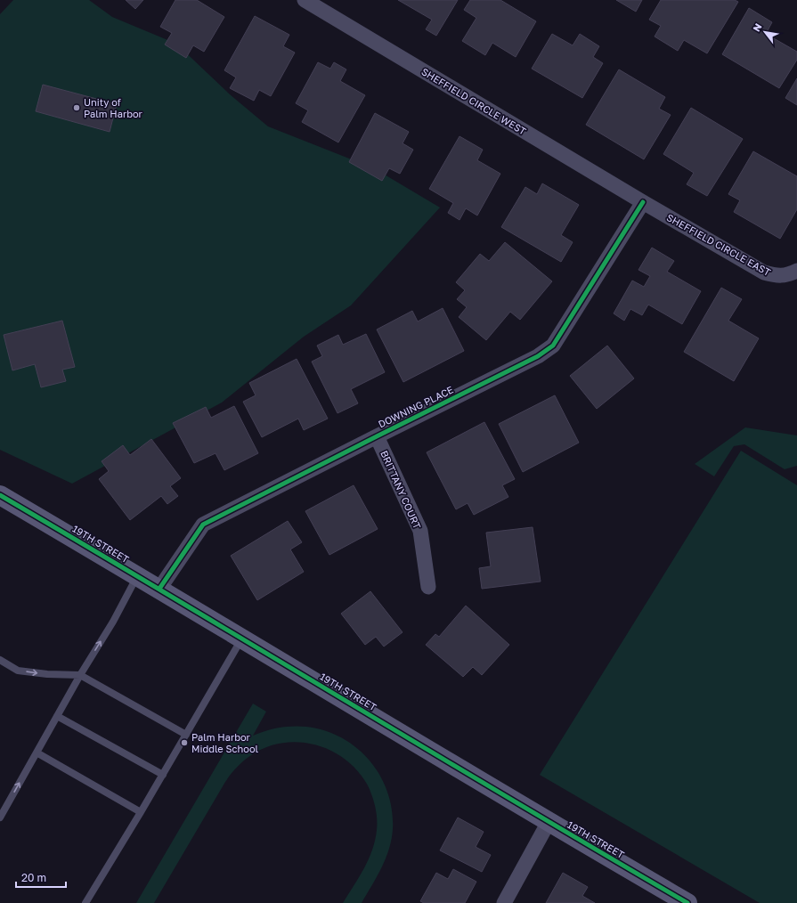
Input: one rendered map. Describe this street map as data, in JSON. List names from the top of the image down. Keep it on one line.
{"streets":{"street":["SHEFFIELD CIRCLE WEST","SHEFFIELD CIRCLE EAST","DOWNING PLACE","BRITTANY COURT","19TH STREET"]},"crossings":[["SHEFFIELD CIRCLE WEST","SHEFFIELD CIRCLE EAST"],["SHEFFIELD CIRCLE WEST","DOWNING PLACE"],["SHEFFIELD CIRCLE EAST","DOWNING PLACE"],["DOWNING PLACE","BRITTANY COURT"],["DOWNING PLACE","19TH STREET"]],"places":["Unity of Palm Harbor","Palm Harbor Middle School"],"scale_bar":"20 m","north":"top left"}
